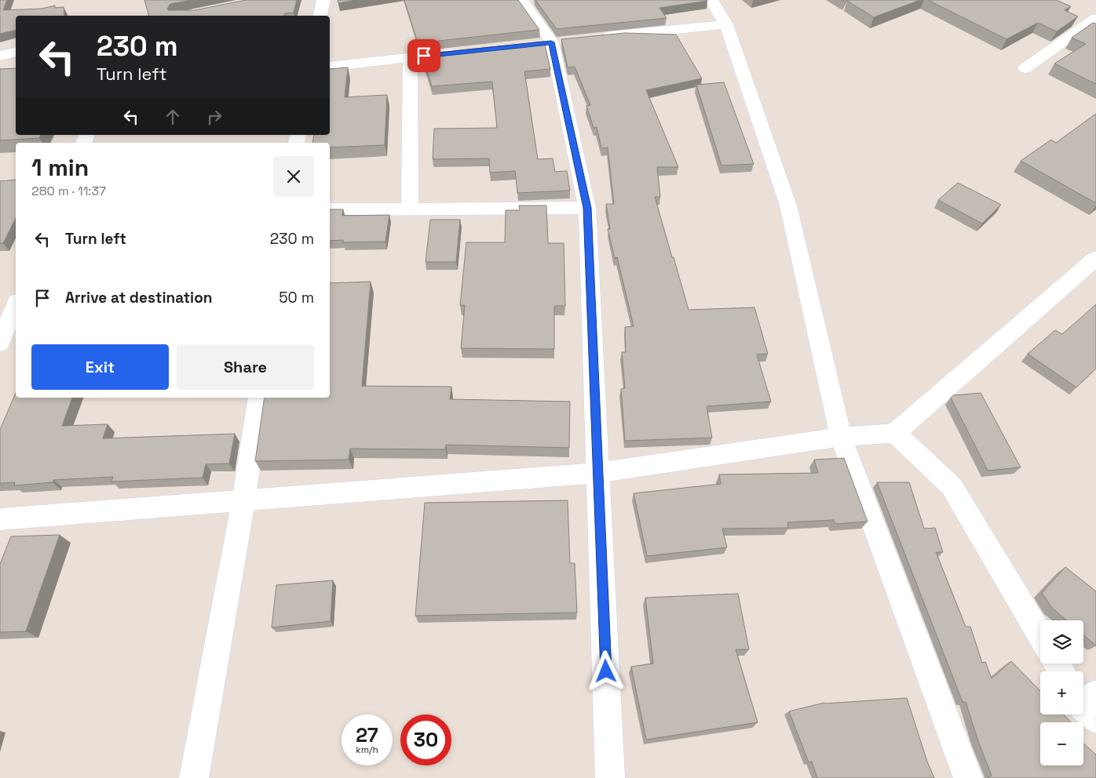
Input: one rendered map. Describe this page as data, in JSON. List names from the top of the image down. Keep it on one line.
{"page":{"turn":["230 m","Turn left"],"heading":["1 min","280 m · 11:37"],"list":[{"name":"Turn left","value":"230 m"},{"name":"Arrive at destination","value":"50 m"}],"buttons":["Exit","Share"],"map_buttons":["+","−"],"speed":"27 km/h","limit":"30"}}
